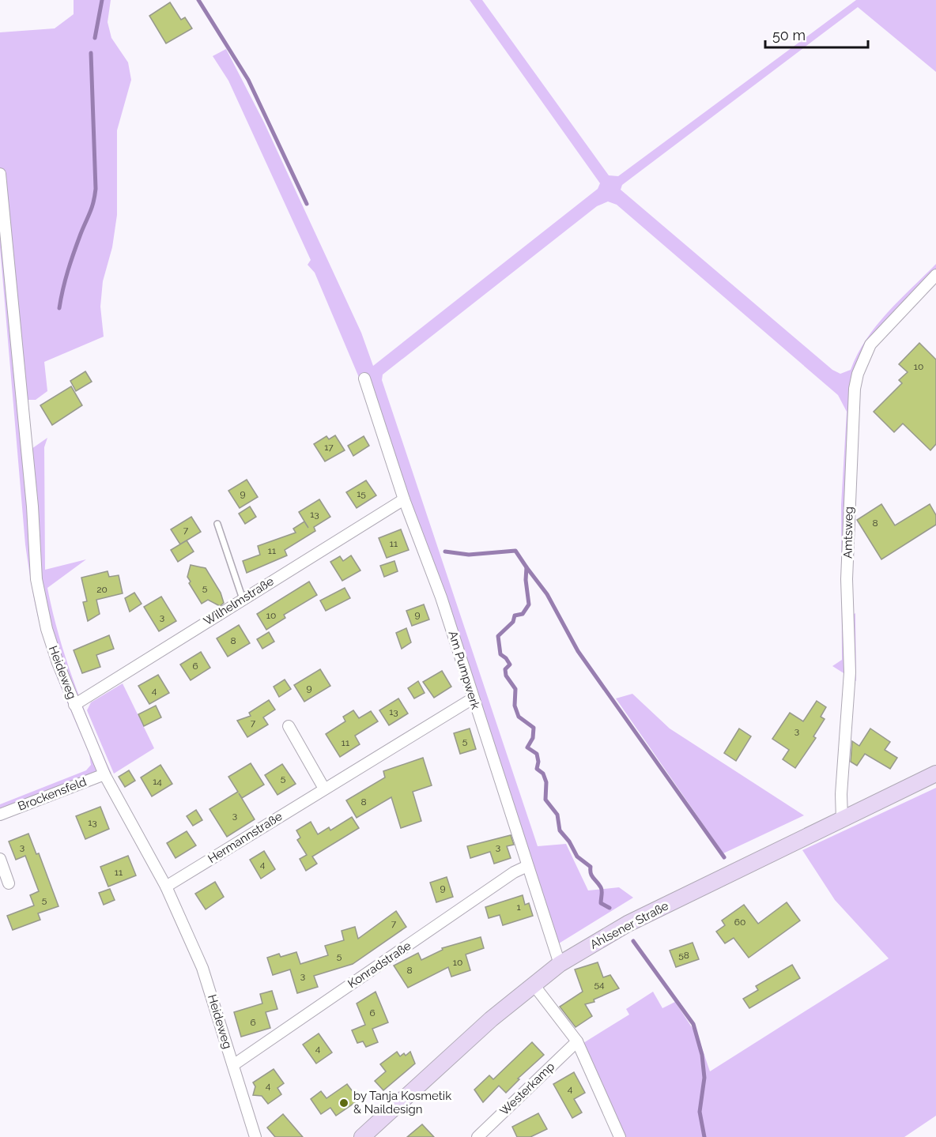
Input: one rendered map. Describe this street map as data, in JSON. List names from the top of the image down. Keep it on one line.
{"streets":{"main road":["Ahlsener Straße"],"street":["Amtsweg","Wilhelmstraße","Am Pumpwerk","Heideweg","Brockensfeld","Hermannstraße","Konradstraße","Westerkamp"]},"crossings":[["Amtsweg","Ahlsener Straße"],["Wilhelmstraße","Am Pumpwerk"],["Wilhelmstraße","Heideweg"],["Am Pumpwerk","Hermannstraße"],["Am Pumpwerk","Ahlsener Straße"],["Am Pumpwerk","Konradstraße"],["Heideweg","Brockensfeld"],["Heideweg","Hermannstraße"],["Heideweg","Konradstraße"]],"places":["by Tanja Kosmetik & Naildesign"],"house_numbers":["10","17","9","15","13","8","7","11","11","5","20","9","10","3","8","6","9","4","13","7","3","5","11","5","14","8","3","13","3","3","4","11","9","5","1","60","7","58","5","10","8","3","54","6","6","4","4","4"],"scale_bar":"50 m"}
